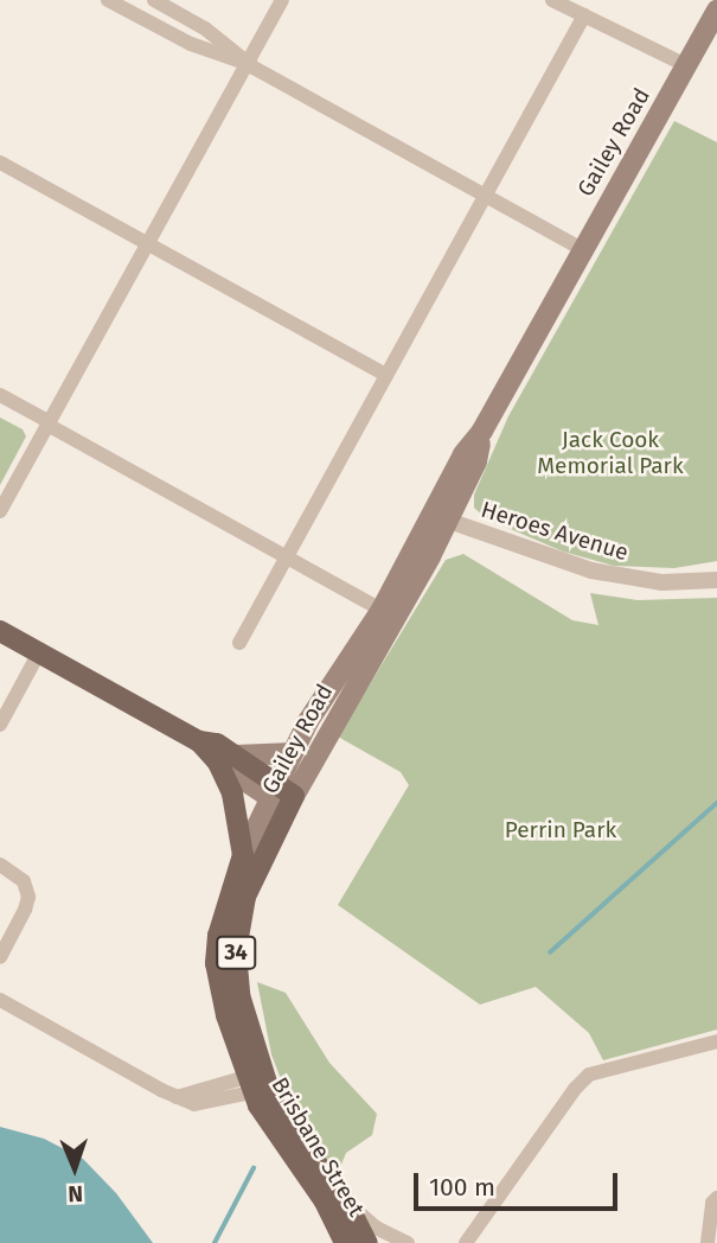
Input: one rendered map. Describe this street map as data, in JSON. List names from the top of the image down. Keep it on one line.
{"streets":{"main road":["Gailey Road","34","Brisbane Street"],"street":["Heroes Avenue"]},"crossings":[["Gailey Road","Heroes Avenue"],["Gailey Road","34"],["Gailey Road","Brisbane Street"]],"parks":["Jack Cook Memorial Park","Perrin Park"],"scale_bar":"100 m","north":"bottom"}
